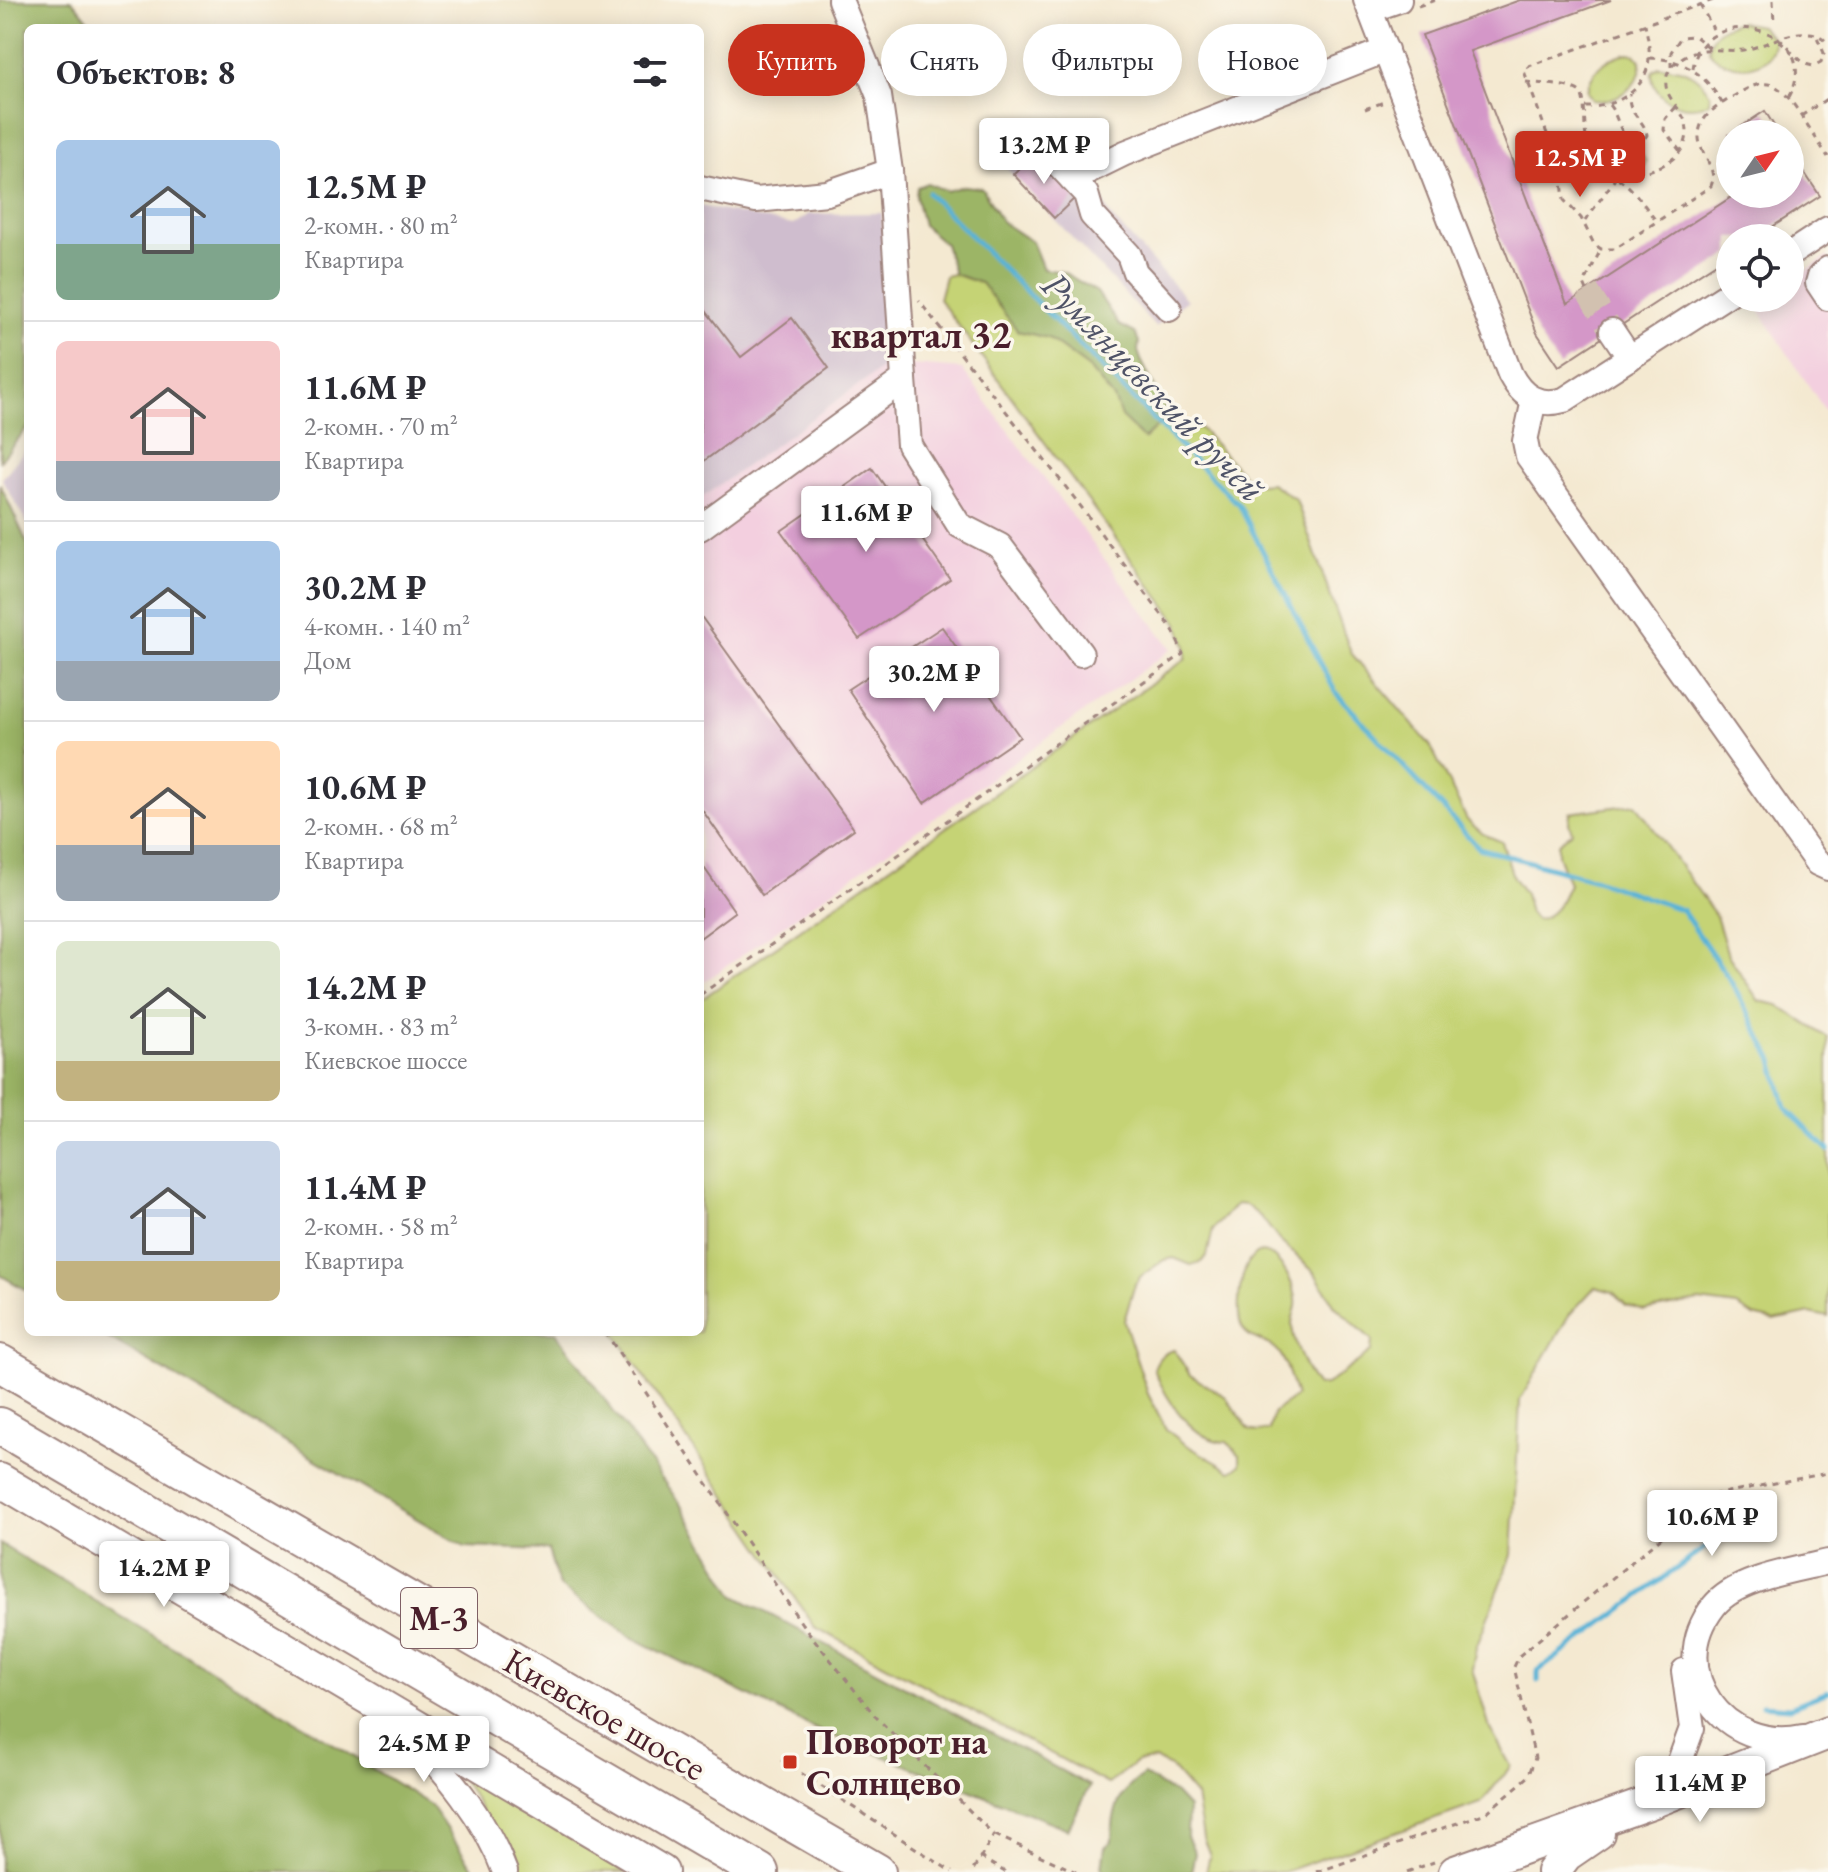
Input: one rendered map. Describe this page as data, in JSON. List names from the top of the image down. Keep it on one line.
{"streets":{"highway":["М-3","Киевское шоссе"]},"districts":["квартал 32"],"water":["Румянцевский ручей"],"places":{"transit":["Поворот на Солнцево"]},"north":"top right","page":{"chip":["Купить","Снять","Фильтры","Новое"],"heading":"Объектов: 8","price":["13.2M ₽","12.5M ₽","11.6M ₽","30.2M ₽","10.6M ₽","14.2M ₽","24.5M ₽","11.4M ₽"],"list":[{"name":"12.5M ₽","note":"2-комн. · 80 m² · Квартира"},{"name":"11.6M ₽","note":"2-комн. · 70 m² · Квартира"},{"name":"30.2M ₽","note":"4-комн. · 140 m² · Дом"},{"name":"10.6M ₽","note":"2-комн. · 68 m² · Квартира"},{"name":"14.2M ₽","note":"3-комн. · 83 m² · Киевское шоссе"},{"name":"11.4M ₽","note":"2-комн. · 58 m² · Квартира"}]}}
